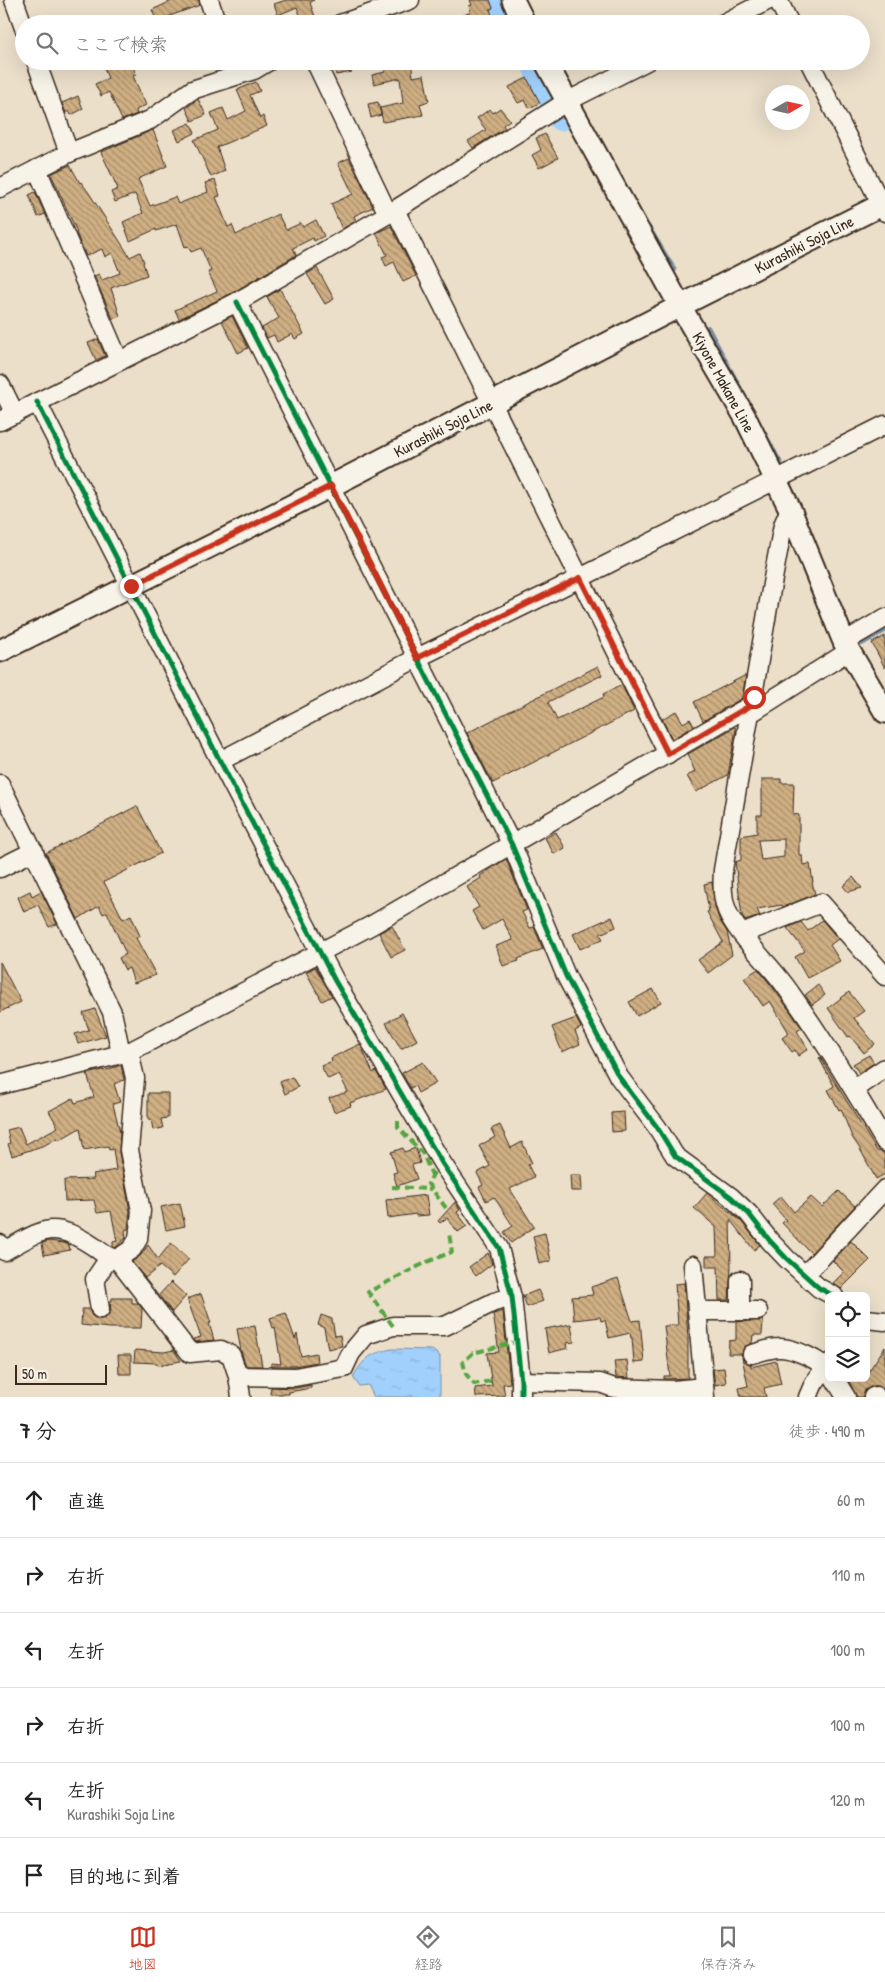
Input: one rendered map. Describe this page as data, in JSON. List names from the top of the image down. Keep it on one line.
{"streets":{"main road":["Kurashiki Soja Line","Kiyone Makane Line"]},"crossings":[["Kurashiki Soja Line","Kiyone Makane Line"]],"scale_bar":"50 m","north":"right","page":{"search":"ここで検索","scale":"50 m","heading":["7 分","徒歩 · 490 m"],"list":[["直進","60 m"],["右折","110 m"],["左折","100 m"],["右折","100 m"],["左折","Kurashiki Soja Line","120 m"],"目的地に到着"],"nav":["地図","経路","保存済み"]}}
